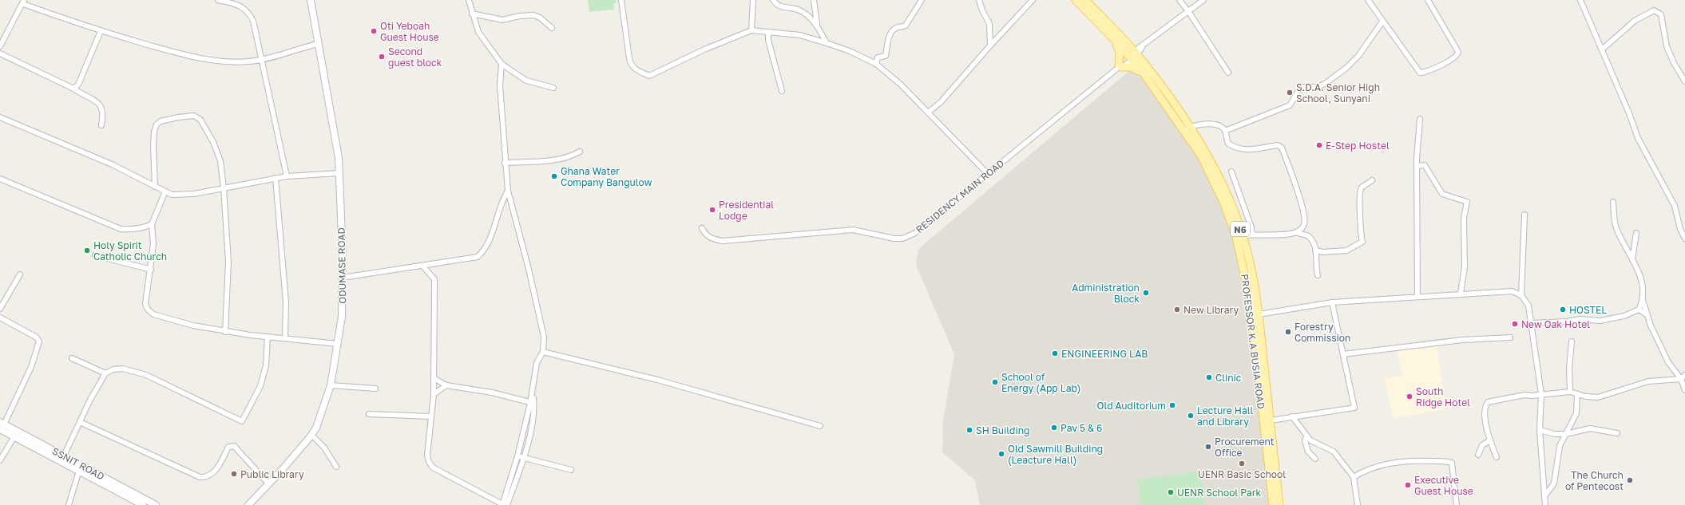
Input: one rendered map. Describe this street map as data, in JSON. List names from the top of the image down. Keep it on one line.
{"streets":{"main road":["N6","ODUMASE ROAD","PROFESSOR K.A BUSIA ROAD","SSNIT ROAD"],"street":["RESIDENCY MAIN ROAD"]},"crossings":[["RESIDENCY MAIN ROAD","PROFESSOR K.A BUSIA ROAD"]],"places":["Oti Yeboah Guest House","Second guest block","S.D.A. Senior High School, Sunyani","E-Step Hostel","Ghana Water Company Bangulow","Presidential Lodge","Holy Spirit Catholic Church","Administration Block","New Library","HOSTEL","New Oak Hotel","Forestry Commission","ENGINEERING LAB","Clinic","School of Energy (App Lab)","South Ridge Hotel","Old Auditorium","Lecture Hall and Library","Pav 5 & 6","SH Building","Procurement Office","Old Sawmill Building (Leacture Hall)","UENR Basic School","Public Library","The Church of Pentecost","Executive Guest House","UENR School Park"]}
